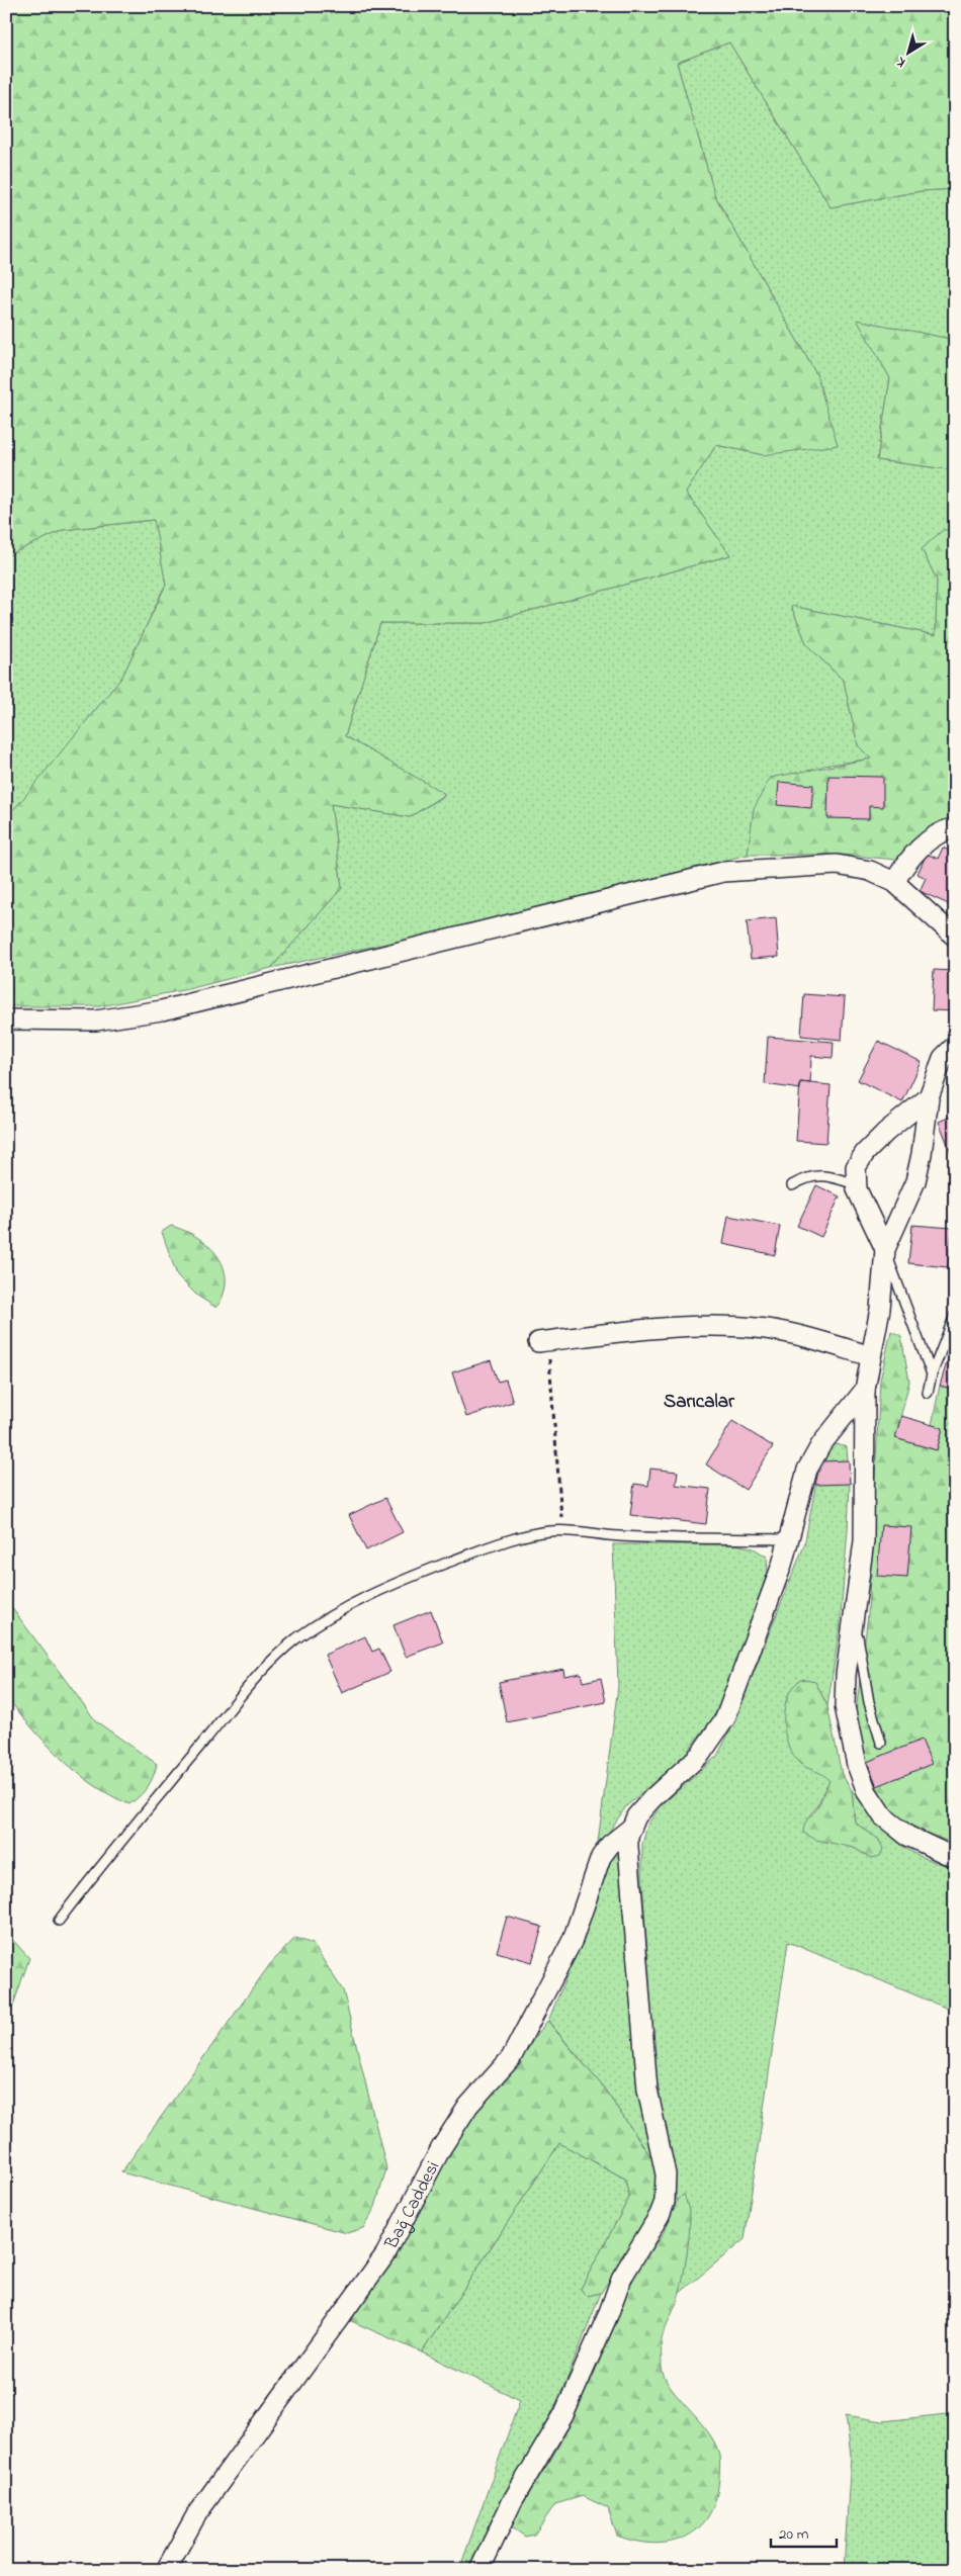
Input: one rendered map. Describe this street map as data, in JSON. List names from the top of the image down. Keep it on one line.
{"streets":{"street":["Bağ Caddesi"]},"districts":["Sarıcalar"],"scale_bar":"20 m","north":"bottom left"}
